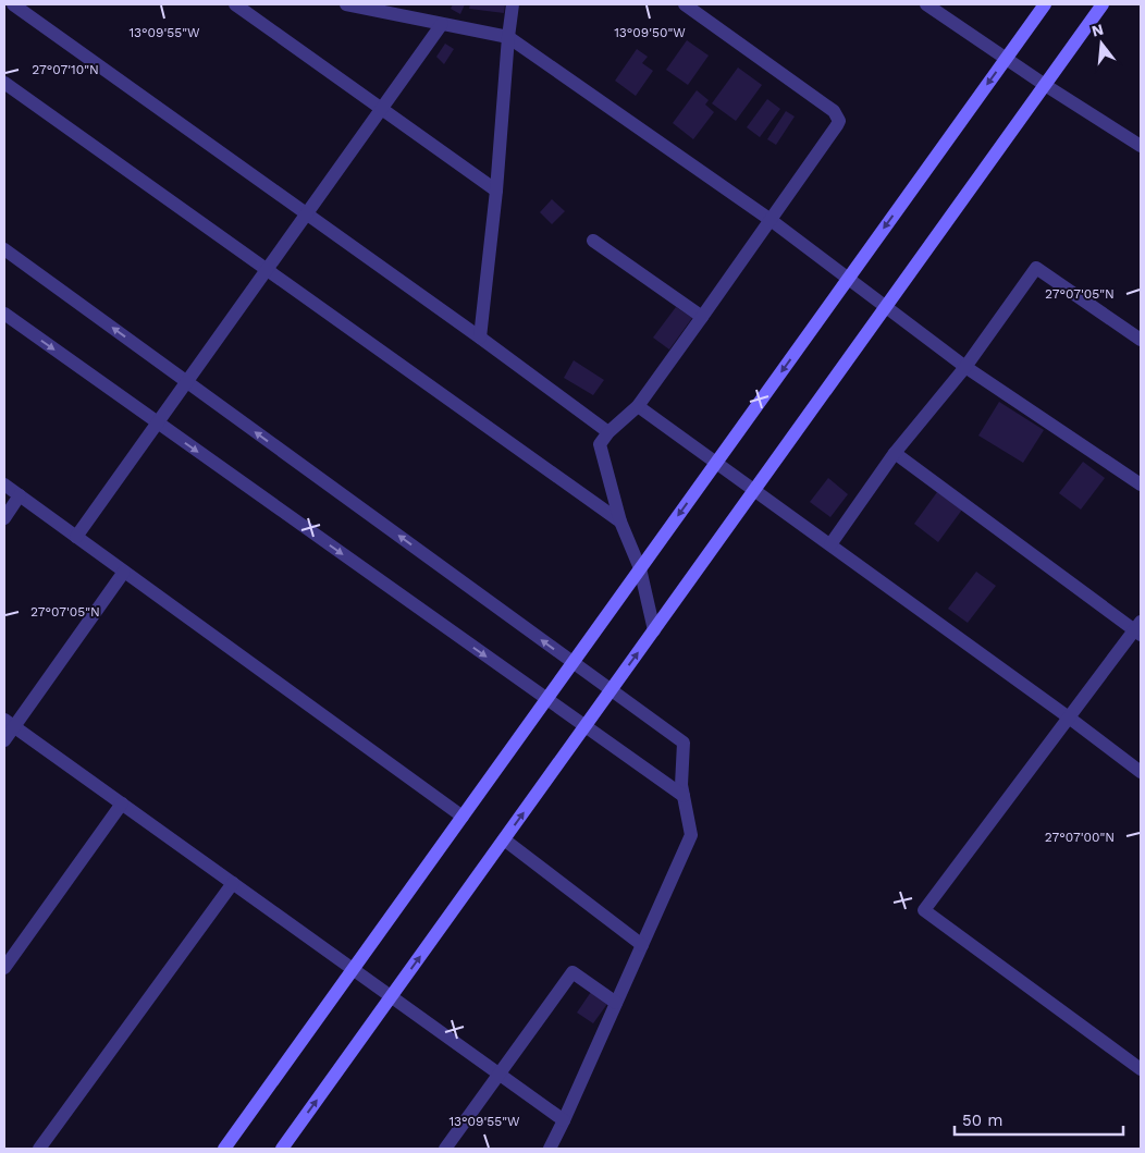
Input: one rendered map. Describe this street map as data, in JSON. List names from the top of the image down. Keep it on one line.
{"scale_bar":"50 m","north":"top","coordinates":["13°09'55\"W","13°09'50\"W","27°07'10\"N","27°07'05\"N","27°07'00\"N"]}
